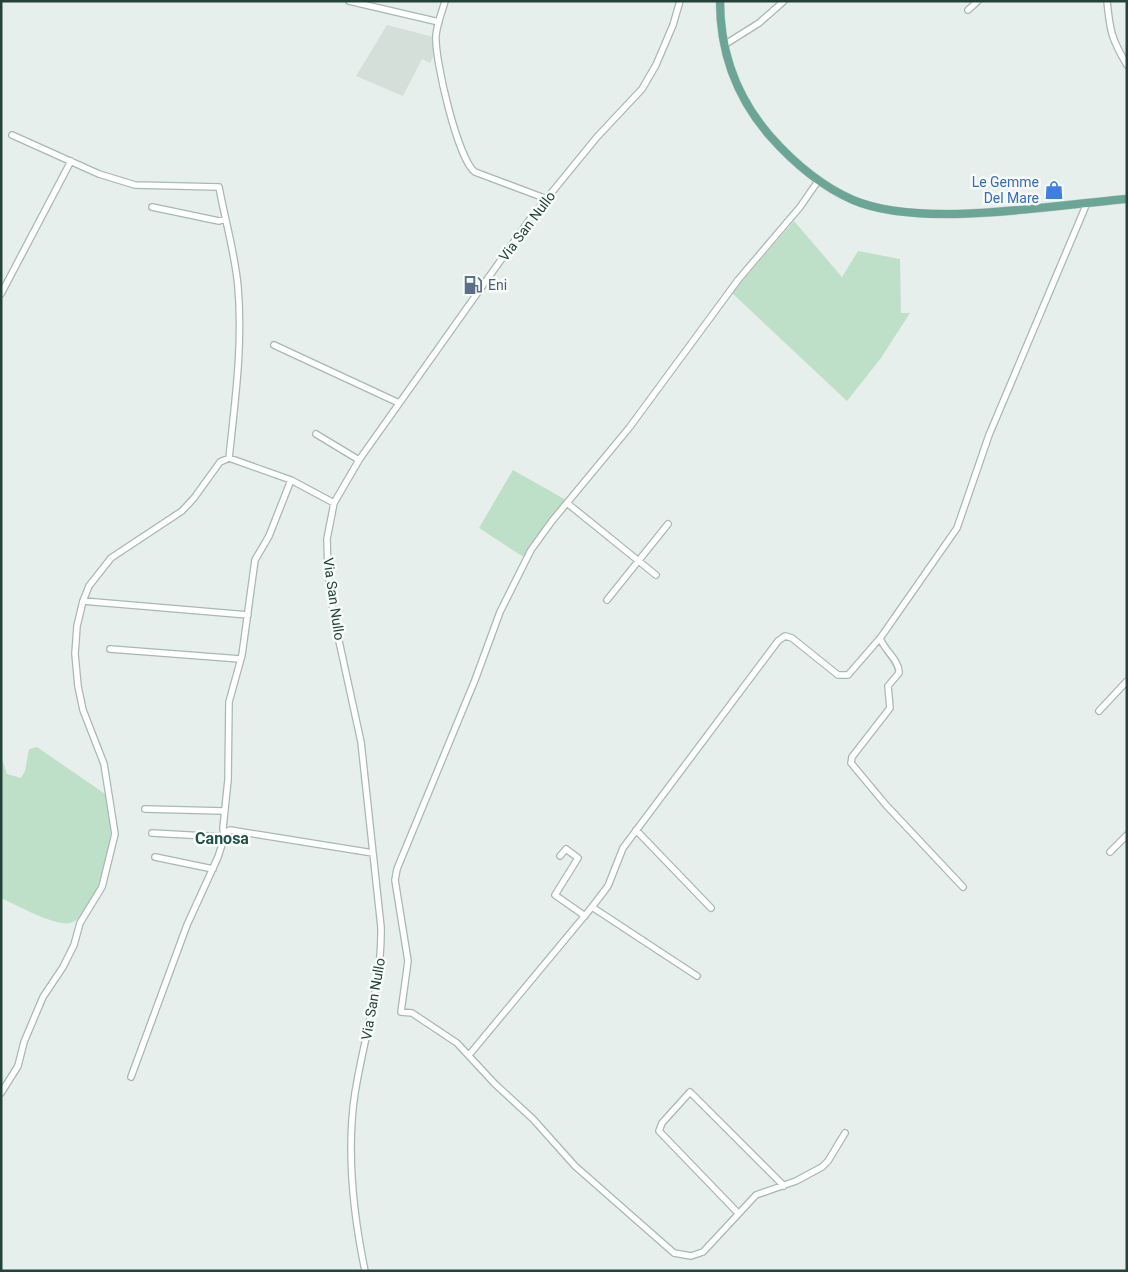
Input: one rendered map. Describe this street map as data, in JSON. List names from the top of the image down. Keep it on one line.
{"streets":{"street":["Via San Nullo"]},"districts":["Canosa"],"places":{"shop":["Le Gemme Del Mare"],"fuel station":["Eni"]}}
